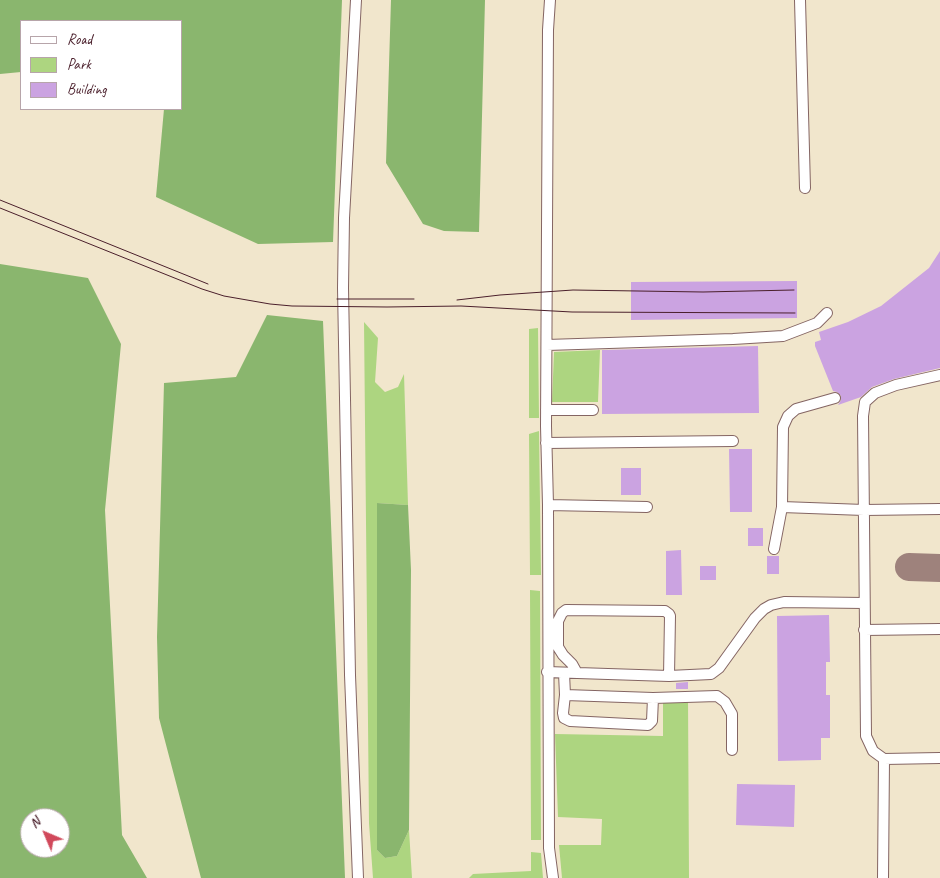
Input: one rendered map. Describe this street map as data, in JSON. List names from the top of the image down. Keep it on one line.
{"legend":["Road","Park","Building"],"north":"top left"}
